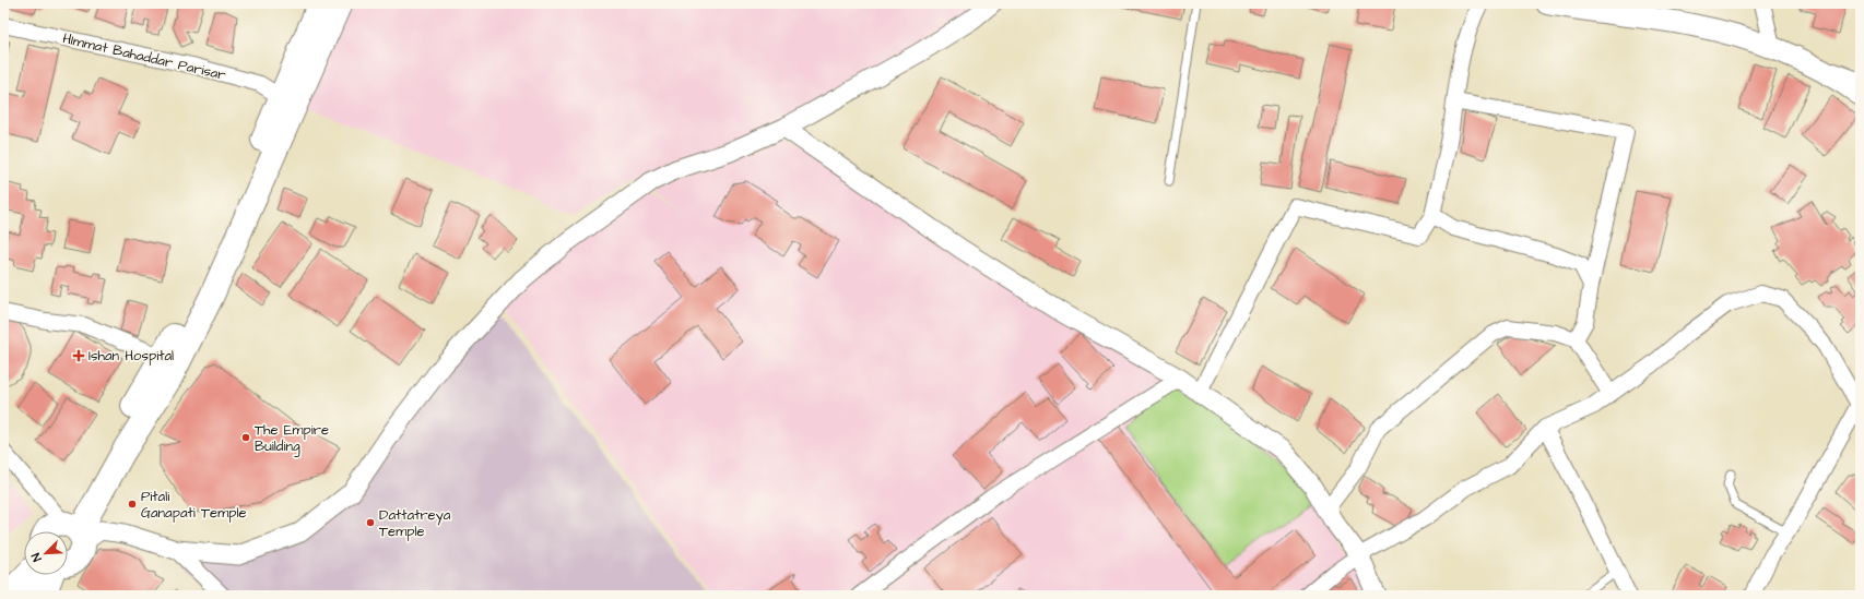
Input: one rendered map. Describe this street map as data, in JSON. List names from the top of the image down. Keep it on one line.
{"streets":{"street":["HImmat Bahaddar Parisar"]},"places":{"health":["Ishan Hospital"],"other":["The Empire Building","Pitali Ganapati Temple","Dattatreya Temple"]},"north":"bottom left"}
